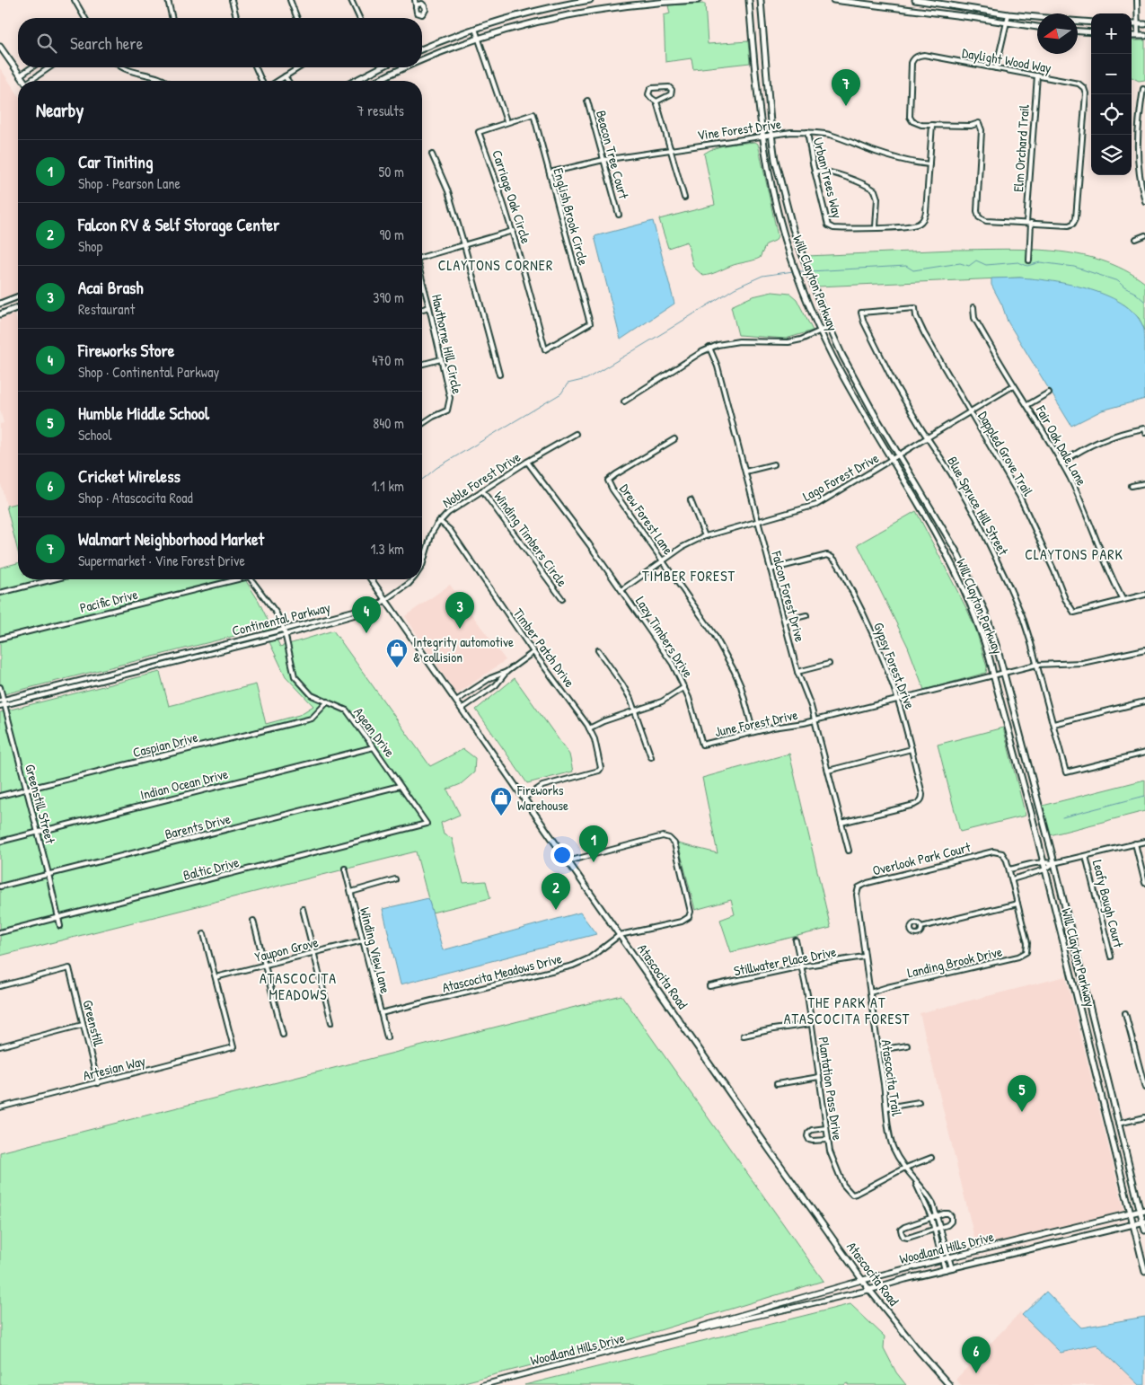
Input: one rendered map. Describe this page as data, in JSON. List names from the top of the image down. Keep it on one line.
{"streets":{"main road":["Will Clayton Parkway","Atascocita Road","Woodland Hills Drive"],"street":["Daylight Wood Way","Vine Forest Drive","Elm Orchard Trail","Beacon Tree Court","Urban Trees Way","Carriage Oak Circle","English Brook Circle","Hawthorne Hill Circle","Fair Oak Dale Lane","Dappled Grove Trail","Lago Forest Drive","Noble Forest Drive","Blue Spruce Hill Street","Drew Forest Lane","Winding Timbers Circle","Falcon Forest Drive","Pacific Drive","Continental Parkway","Lazy Timbers Drive","Timber Patch Drive","Gypsy Forest Drive","June Forest Drive","Agean Drive","Caspian Drive","Indian Ocean Drive","Greenstill Street","Barents Drive","Overlook Park Court","Baltic Drive","Leafy Bough Court","Yaupon Grove","Winding View Lane","Stillwater Place Drive","Landing Brook Drive","Atascocita Meadows Drive","Greenstill","Artesian Way","Atascocita Trail","Plantation Pass Drive"]},"crossings":[["Daylight Wood Way","Elm Orchard Trail"],["Vine Forest Drive","Beacon Tree Court"],["Vine Forest Drive","Urban Trees Way"],["Vine Forest Drive","English Brook Circle"],["Vine Forest Drive","Will Clayton Parkway"],["Carriage Oak Circle","English Brook Circle"],["Will Clayton Parkway","Lago Forest Drive"],["Will Clayton Parkway","June Forest Drive"],["Will Clayton Parkway","Woodland Hills Drive"],["Fair Oak Dale Lane","Dappled Grove Trail"],["Fair Oak Dale Lane","Lago Forest Drive"],["Dappled Grove Trail","Lago Forest Drive"],["Dappled Grove Trail","Blue Spruce Hill Street"],["Lago Forest Drive","Blue Spruce Hill Street"],["Lago Forest Drive","Drew Forest Lane"],["Lago Forest Drive","Falcon Forest Drive"],["Lago Forest Drive","Lazy Timbers Drive"],["Noble Forest Drive","Winding Timbers Circle"],["Noble Forest Drive","Continental Parkway"],["Noble Forest Drive","Lazy Timbers Drive"],["Noble Forest Drive","Timber Patch Drive"],["Noble Forest Drive","Atascocita Road"],["Blue Spruce Hill Street","June Forest Drive"],["Drew Forest Lane","June Forest Drive"],["Falcon Forest Drive","Gypsy Forest Drive"],["Falcon Forest Drive","June Forest Drive"],["Continental Parkway","Agean Drive"],["Continental Parkway","Greenstill Street"],["Continental Parkway","Atascocita Road"],["Lazy Timbers Drive","June Forest Drive"],["Timber Patch Drive","Atascocita Road"],["Gypsy Forest Drive","June Forest Drive"],["Agean Drive","Caspian Drive"],["Agean Drive","Indian Ocean Drive"],["Agean Drive","Barents Drive"],["Agean Drive","Baltic Drive"],["Caspian Drive","Greenstill Street"],["Indian Ocean Drive","Greenstill Street"],["Greenstill Street","Barents Drive"],["Greenstill Street","Baltic Drive"],["Overlook Park Court","Atascocita Trail"],["Yaupon Grove","Winding View Lane"],["Yaupon Grove","Artesian Way"],["Winding View Lane","Atascocita Meadows Drive"],["Stillwater Place Drive","Atascocita Trail"],["Stillwater Place Drive","Plantation Pass Drive"],["Landing Brook Drive","Atascocita Trail"],["Atascocita Meadows Drive","Atascocita Road"],["Atascocita Road","Woodland Hills Drive"],["Greenstill","Artesian Way"],["Atascocita Trail","Plantation Pass Drive"],["Atascocita Trail","Woodland Hills Drive"]],"districts":["CLAYTONS CORNER","CLAYTONS PARK","TIMBER FOREST","ATASCOCITA MEADOWS","THE PARK AT ATASCOCITA FOREST"],"places":{"shop":["Integrity automotive & collision","Fireworks Warehouse"]},"north":"left","page":{"map_buttons":["+","−"],"search":"Search here","pins":["7","3","4","1","2","5","6"],"heading":["Nearby","7 results"],"list":[{"mark":"1","name":"Car Tiniting","note":"Shop · Pearson Lane","value":"50 m"},{"mark":"2","name":"Falcon RV & Self Storage Center","note":"Shop","value":"90 m"},{"mark":"3","name":"Acai Brash","note":"Restaurant","value":"390 m"},{"mark":"4","name":"Fireworks Store","note":"Shop · Continental Parkway","value":"470 m"},{"mark":"5","name":"Humble Middle School","note":"School","value":"840 m"},{"mark":"6","name":"Cricket Wireless","note":"Shop · Atascocita Road","value":"1.1 km"},{"mark":"7","name":"Walmart Neighborhood Market","note":"Supermarket · Vine Forest Drive","value":"1.3 km"}]}}
